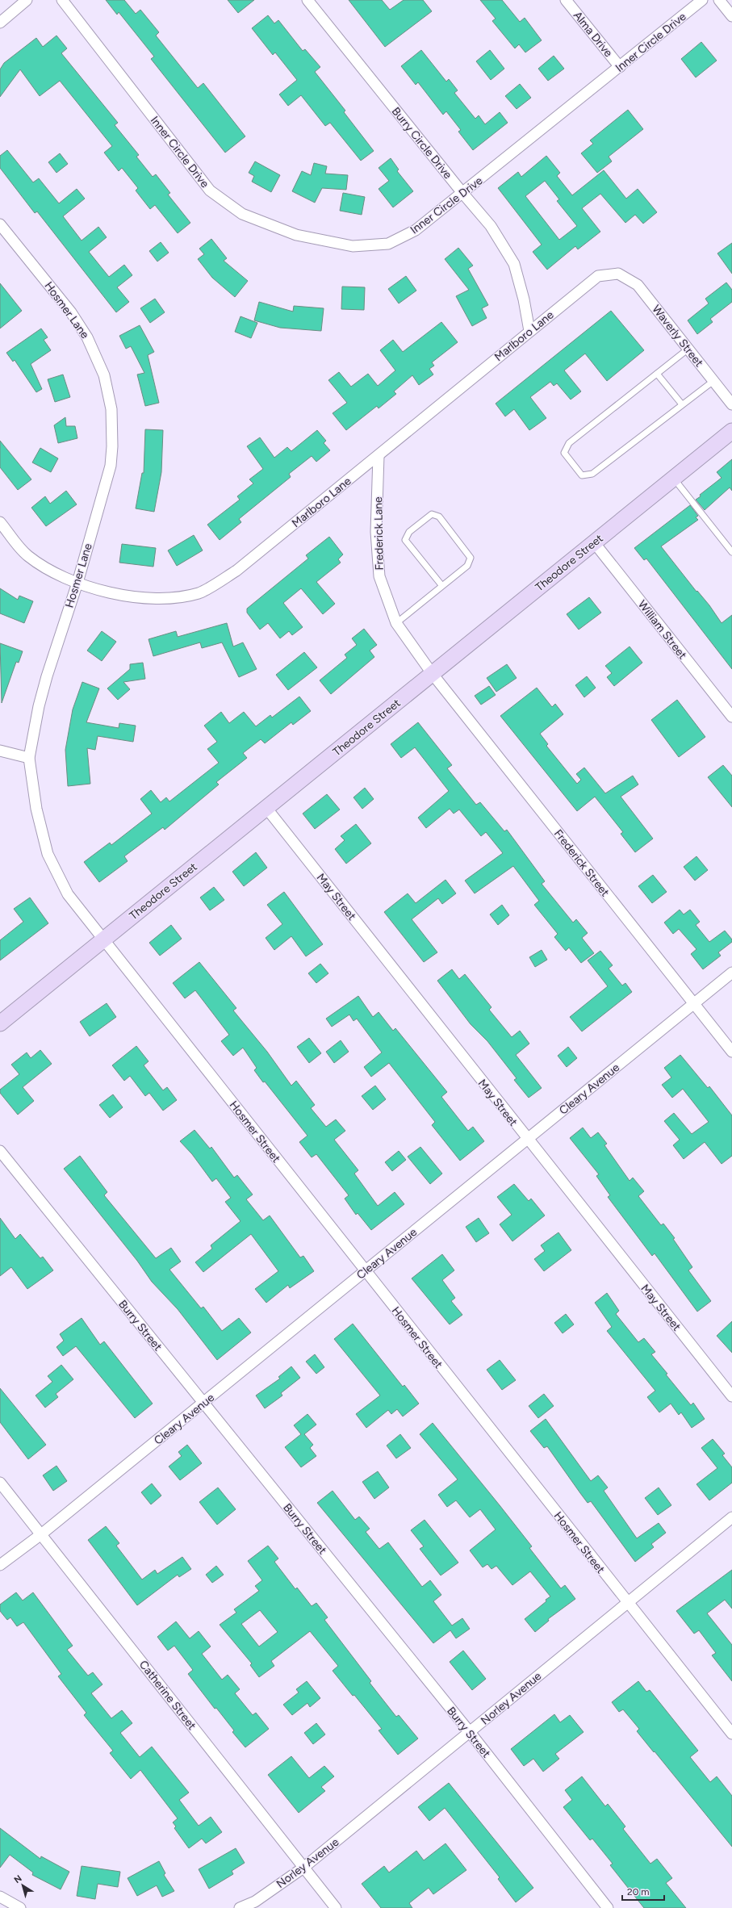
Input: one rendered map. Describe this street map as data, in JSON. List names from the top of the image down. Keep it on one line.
{"streets":{"main road":["Theodore Street"],"street":["Alma Drive","Inner Circle Drive","Burry Circle Drive","Hosmer Lane","Marlboro Lane","Waverly Street","Frederick Lane","William Street","Frederick Street","May Street","Cleary Avenue","Hosmer Street","Burry Street","Catherine Street","Norley Avenue"]},"crossings":[["Alma Drive","Inner Circle Drive"],["Inner Circle Drive","Burry Circle Drive"],["Burry Circle Drive","Marlboro Lane"],["Hosmer Lane","Marlboro Lane"],["Hosmer Lane","Theodore Street"],["Hosmer Lane","Hosmer Street"],["Marlboro Lane","Waverly Street"],["Marlboro Lane","Frederick Lane"],["Frederick Lane","Theodore Street"],["Frederick Lane","Frederick Street"],["Theodore Street","William Street"],["Theodore Street","Frederick Street"],["Theodore Street","May Street"],["Theodore Street","Hosmer Street"],["Frederick Street","Cleary Avenue"],["May Street","Cleary Avenue"],["Cleary Avenue","Hosmer Street"],["Cleary Avenue","Burry Street"],["Cleary Avenue","Catherine Street"],["Hosmer Street","Norley Avenue"],["Burry Street","Norley Avenue"],["Catherine Street","Norley Avenue"]],"scale_bar":"20 m","north":"top left"}
